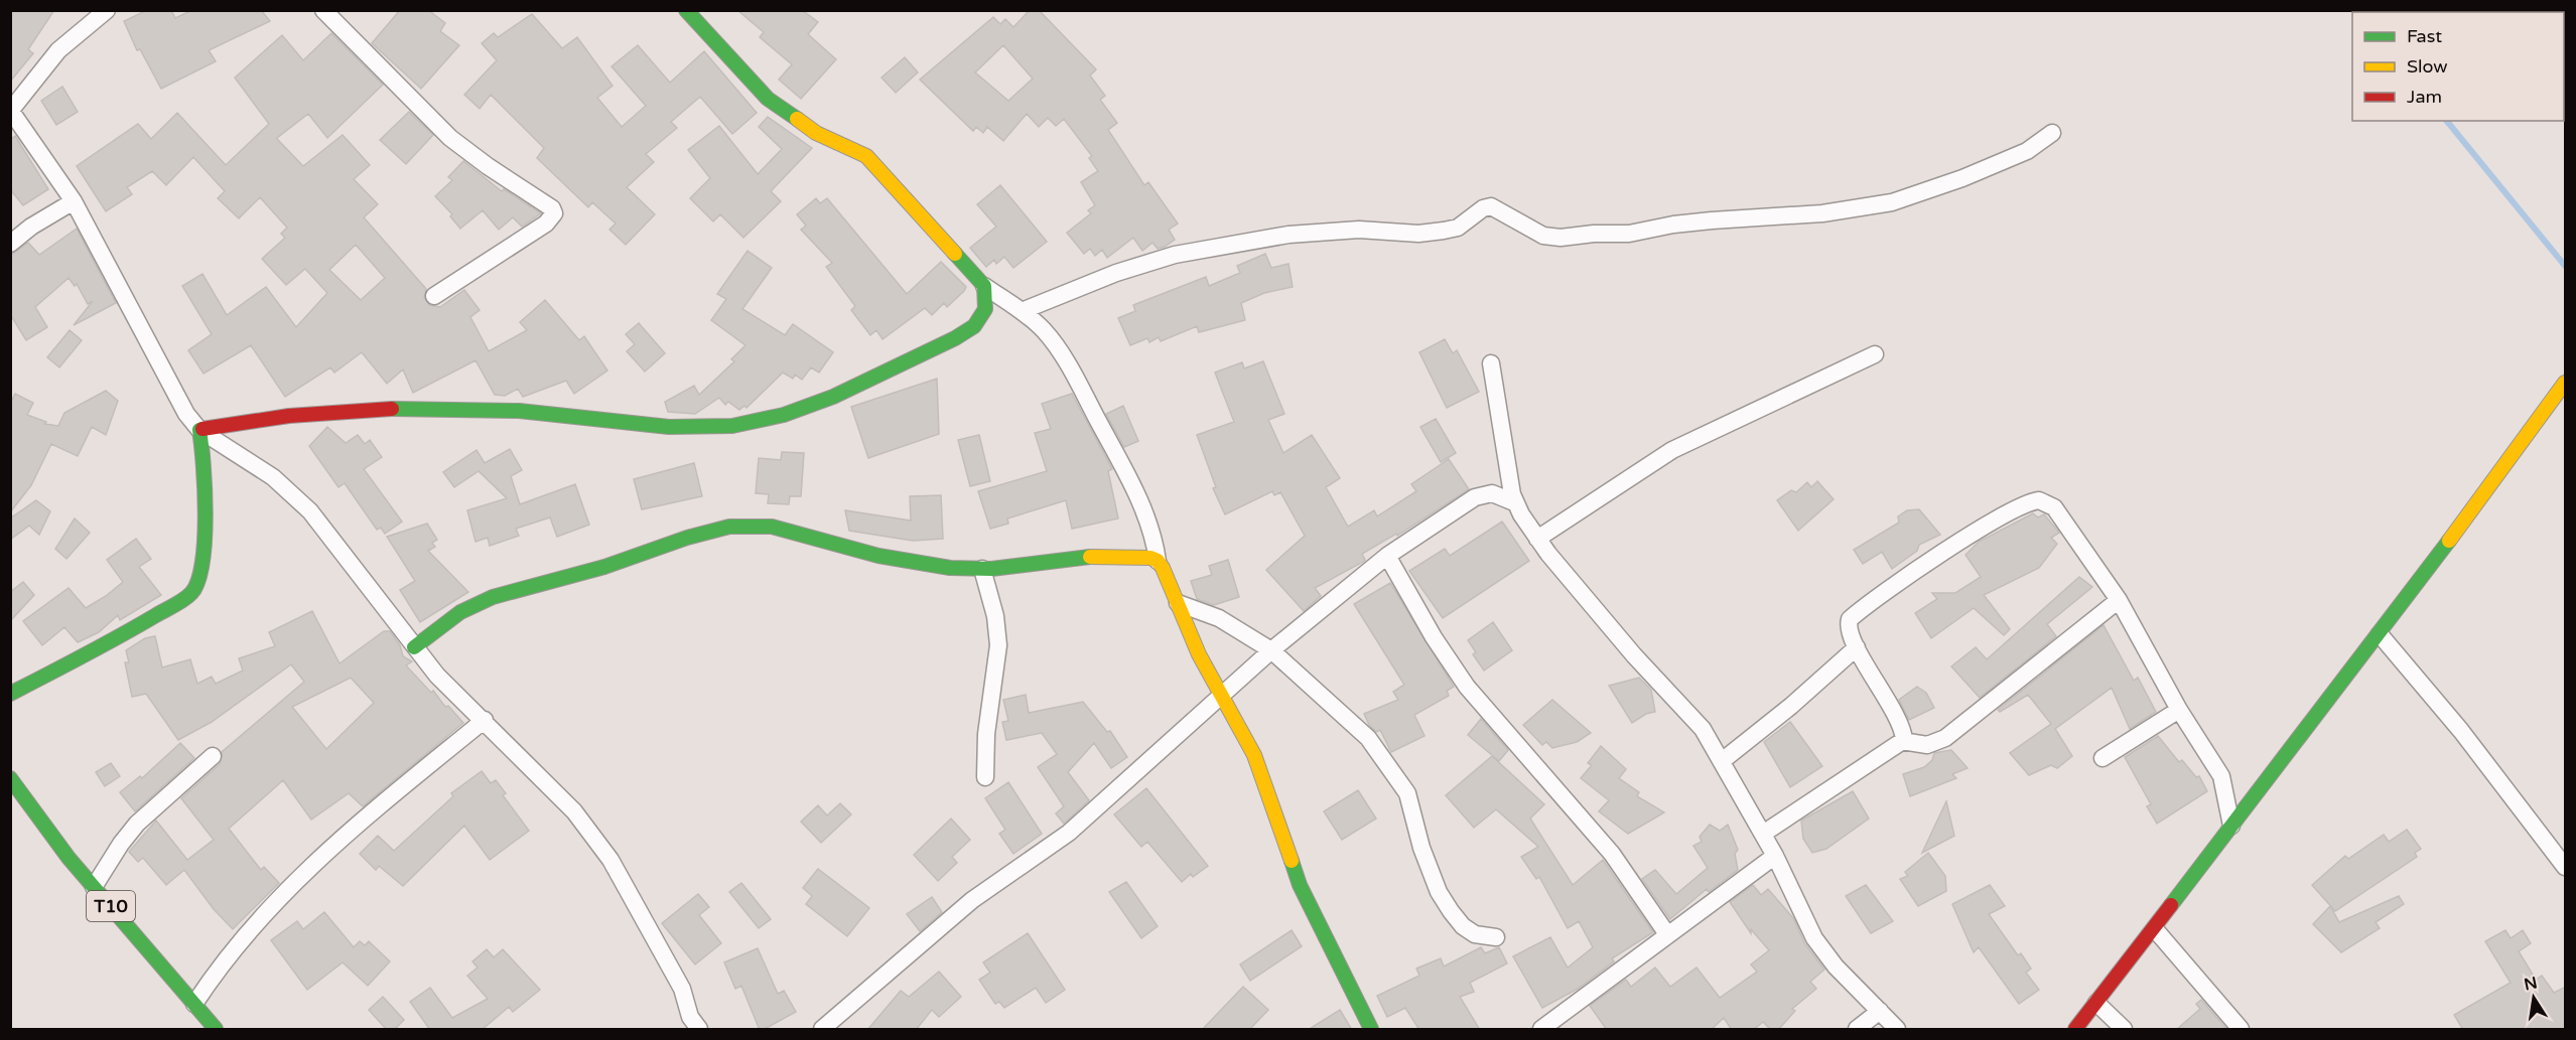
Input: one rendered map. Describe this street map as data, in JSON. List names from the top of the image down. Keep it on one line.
{"streets":{"main road":["T10"]},"legend":["Fast","Slow","Jam"],"north":"top"}
